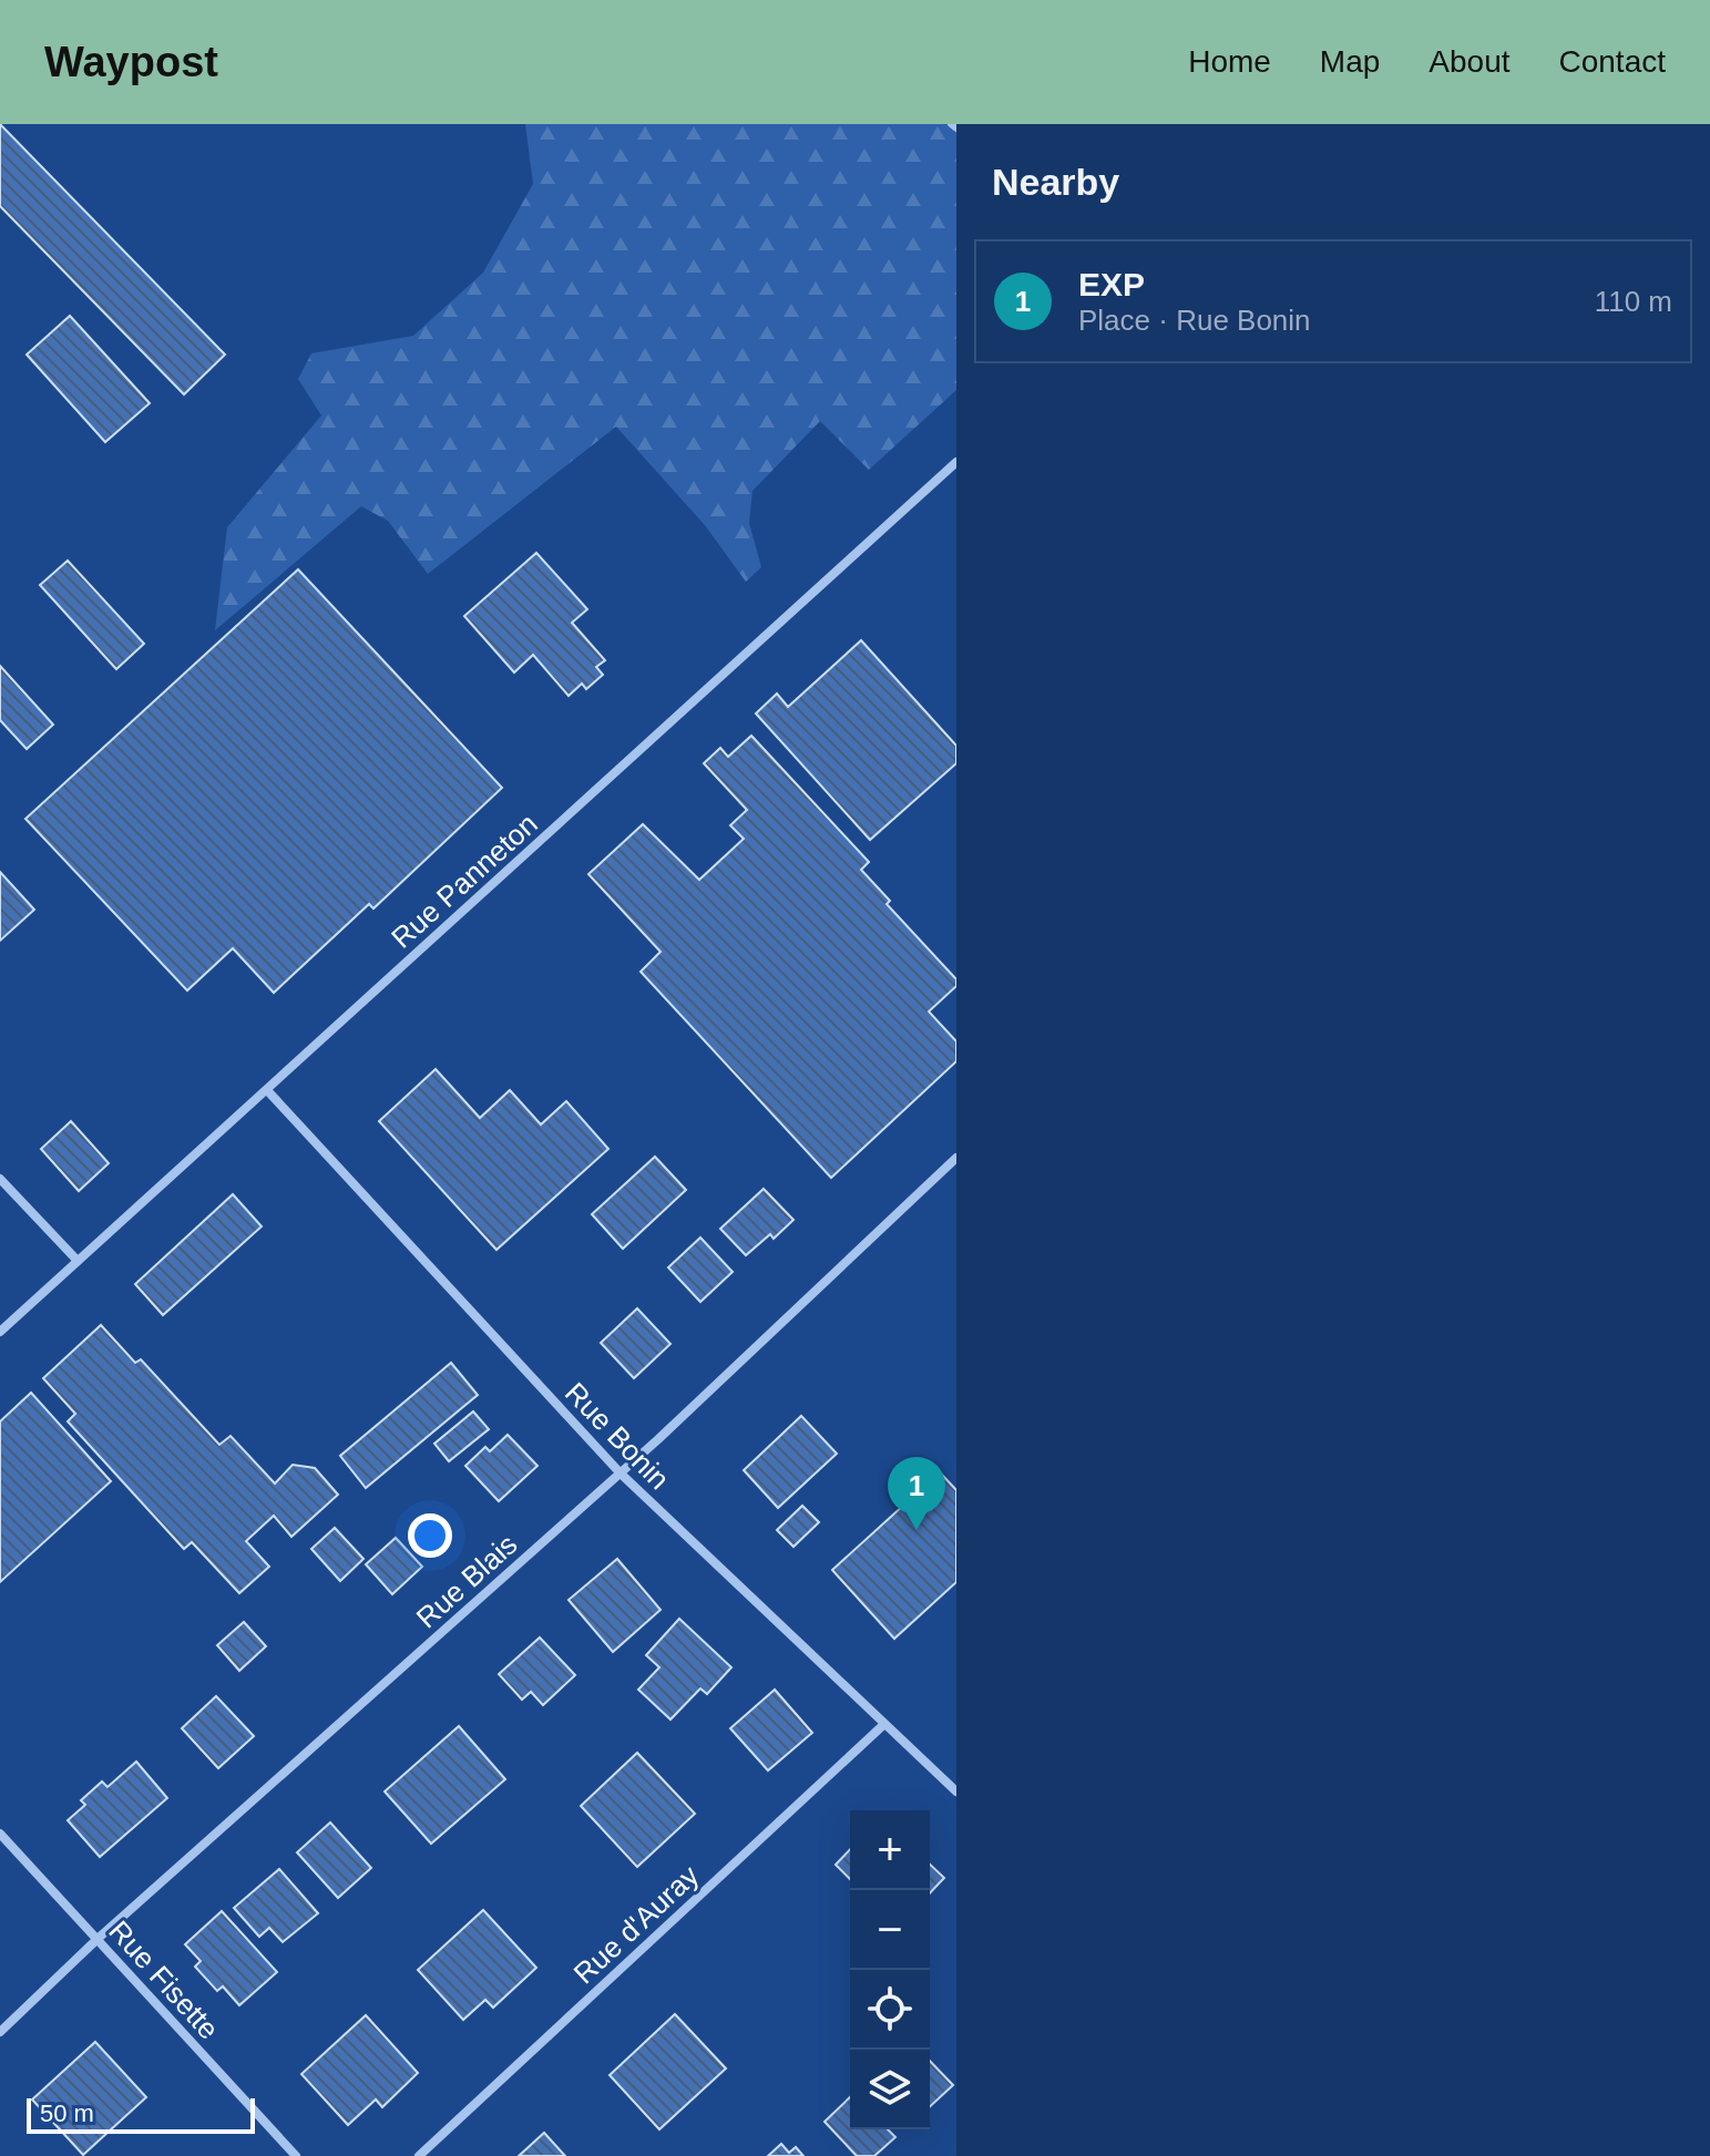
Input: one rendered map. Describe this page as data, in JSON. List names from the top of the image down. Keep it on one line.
{"streets":{"street":["Rue Panneton","Rue Bonin","Rue Blais","Rue d'Auray","Rue Fisette"]},"crossings":[["Rue Panneton","Rue Bonin"],["Rue Bonin","Rue Blais"],["Rue Bonin","Rue d'Auray"],["Rue Blais","Rue Fisette"]],"scale_bar":"50 m","page":{"header":"Waypost","nav":["Home","Map","About","Contact"],"heading":"Nearby","list":[{"mark":"1","name":"EXP","note":"Place · Rue Bonin","value":"110 m"}],"pins":"1","map_buttons":["+","−"],"scale":"50 m"}}
